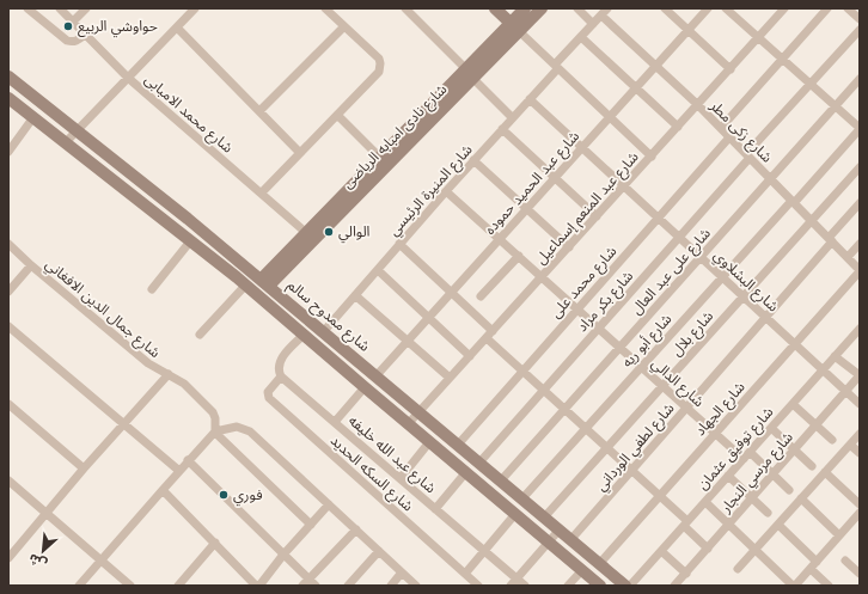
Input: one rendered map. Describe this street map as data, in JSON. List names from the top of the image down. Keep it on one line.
{"streets":{"main road":["شارع نادى امبابه الرياضى","شارع ممدوح سالم"],"street":["شارع محمد الامبابى","شارع زكى مطر","شارع عبد الحميد حموده","شارع المنيرة الرئيسي","شارع عبد المنعم إسماعيل","شارع على عبد العال","شارع البشلاوي","شارع محمد على","شارع بكر مراد","شارع جمال الدين الافغاني","شارع بلال","شارع أبو ريه","شارع الدالي","شارع الجهاد","شارع لطفي الورداني","شارع توفيق عثمان","شارع عبد الله خليفه","شارع مرسي النجار","شارع السكه الحديد"]},"crossings":[["شارع محمد الامبابى","شارع نادى امبابه الرياضى"],["شارع زكى مطر","شارع عبد الحميد حموده"],["شارع زكى مطر","شارع المنيرة الرئيسي"],["شارع زكى مطر","شارع عبد المنعم إسماعيل"],["شارع زكى مطر","شارع على عبد العال"],["شارع زكى مطر","شارع محمد على"],["شارع زكى مطر","شارع بكر مراد"],["شارع زكى مطر","شارع بلال"],["شارع زكى مطر","شارع أبو ريه"],["شارع زكى مطر","شارع الجهاد"],["شارع زكى مطر","شارع لطفي الورداني"],["شارع نادى امبابه الرياضى","شارع ممدوح سالم"],["شارع عبد الحميد حموده","شارع البشلاوي"],["شارع عبد الحميد حموده","شارع ممدوح سالم"],["شارع عبد الحميد حموده","شارع الدالي"],["شارع المنيرة الرئيسي","شارع البشلاوي"],["شارع المنيرة الرئيسي","شارع ممدوح سالم"],["شارع المنيرة الرئيسي","شارع الدالي"],["شارع عبد المنعم إسماعيل","شارع البشلاوي"],["شارع عبد المنعم إسماعيل","شارع ممدوح سالم"],["شارع عبد المنعم إسماعيل","شارع الدالي"],["شارع على عبد العال","شارع البشلاوي"],["شارع على عبد العال","شارع ممدوح سالم"],["شارع على عبد العال","شارع الدالي"],["شارع البشلاوي","شارع محمد على"],["شارع البشلاوي","شارع بكر مراد"],["شارع البشلاوي","شارع بلال"],["شارع البشلاوي","شارع أبو ريه"],["شارع البشلاوي","شارع الجهاد"],["شارع البشلاوي","شارع لطفي الورداني"],["شارع البشلاوي","شارع توفيق عثمان"],["شارع البشلاوي","شارع مرسي النجار"],["شارع محمد على","شارع ممدوح سالم"],["شارع محمد على","شارع الدالي"],["شارع بكر مراد","شارع ممدوح سالم"],["شارع بكر مراد","شارع الدالي"],["شارع ممدوح سالم","شارع بلال"],["شارع ممدوح سالم","شارع أبو ريه"],["شارع ممدوح سالم","شارع الجهاد"],["شارع ممدوح سالم","شارع لطفي الورداني"],["شارع بلال","شارع الدالي"],["شارع أبو ريه","شارع الدالي"],["شارع الدالي","شارع الجهاد"],["شارع الدالي","شارع لطفي الورداني"],["شارع الدالي","شارع توفيق عثمان"],["شارع الدالي","شارع مرسي النجار"],["شارع عبد الله خليفه","شارع السكه الحديد"]],"places":["حواوشي الربيع","الوالي","فوري"],"north":"bottom left"}
